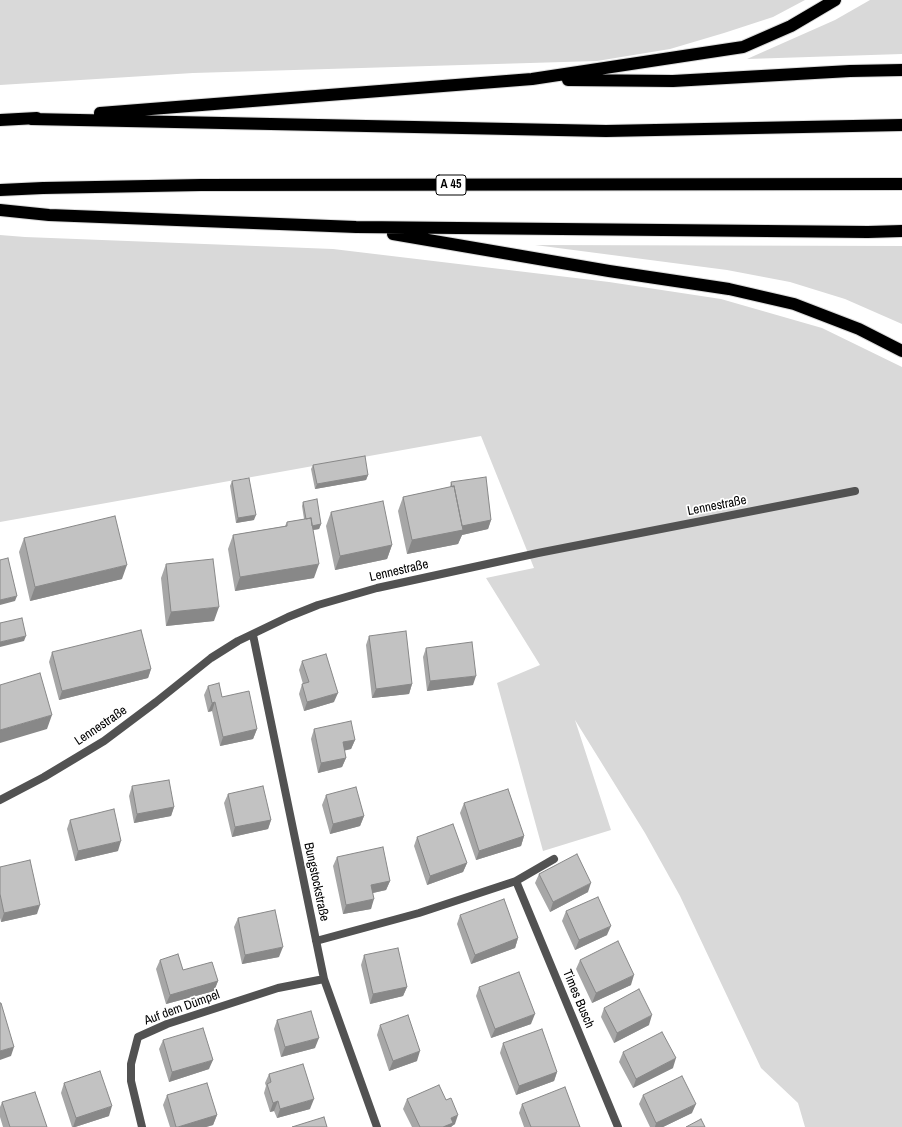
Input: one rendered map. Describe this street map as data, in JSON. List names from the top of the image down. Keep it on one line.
{"streets":{"highway":["A 45"],"street":["Lennestraße","Bungstockstraße","Times Busch","Auf dem Dümpel"]},"crossings":[["Lennestraße","Bungstockstraße"],["Bungstockstraße","Auf dem Dümpel"]]}
